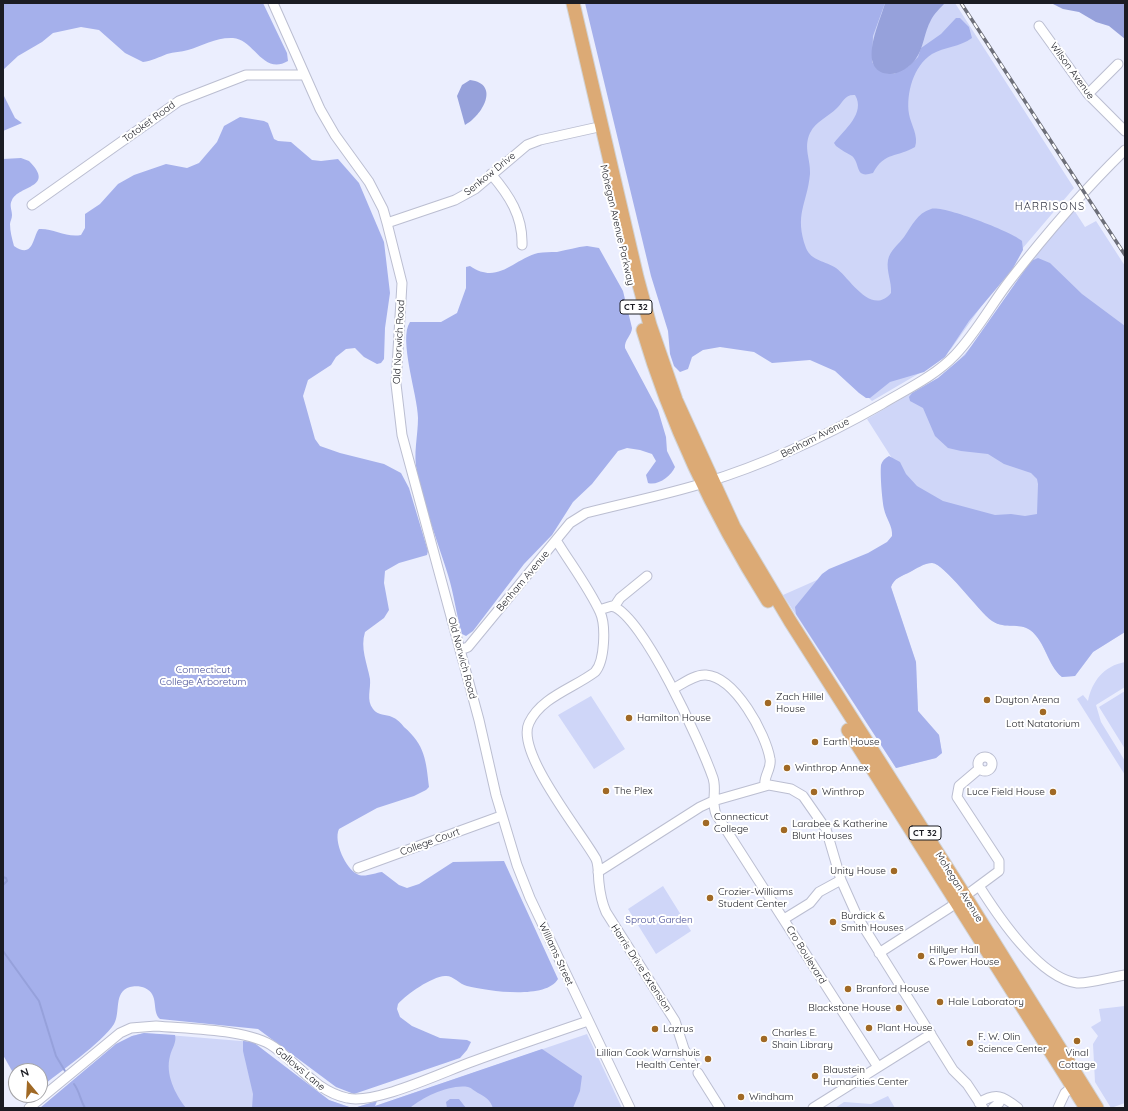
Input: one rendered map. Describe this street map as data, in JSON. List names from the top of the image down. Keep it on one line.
{"streets":{"highway":["Mohegan Avenue Parkway","CT 32","Mohegan Avenue"],"street":["Wilson Avenue","Totoket Road","Senkow Drive","Old Norwich Road","Benham Avenue","College Court","Williams Street","Cro Boulevard","Harris Drive Extension","Gallows Lane"]},"crossings":[["Totoket Road","Old Norwich Road"],["Senkow Drive","Mohegan Avenue Parkway"],["Senkow Drive","Old Norwich Road"],["Mohegan Avenue Parkway","Benham Avenue"],["Mohegan Avenue Parkway","Mohegan Avenue"],["Old Norwich Road","Benham Avenue"],["Old Norwich Road","Williams Street"],["Benham Avenue","Harris Drive Extension"],["College Court","Williams Street"],["Williams Street","Gallows Lane"]],"districts":["HARRISONS"],"parks":["Connecticut College Arboretum","Sprout Garden"],"places":["Dayton Arena","Zach Hillel House","Lott Natatorium","Hamilton House","Earth House","Winthrop Annex","The Plex","Winthrop","Luce Field House","Connecticut College","Larabee & Katherine Blunt Houses","Unity House","Crozier-Williams Student Center","Burdick & Smith Houses","Hillyer Hall & Power House","Branford House","Hale Laboratory","Blackstone House","Plant House","Lazrus","Charles E. Shain Library","Vinal Cottage","F. W. Olin Science Center","Lillian Cook Warnshuis Health Center","Blaustein Humanities Center","Windham"],"north":"top"}
